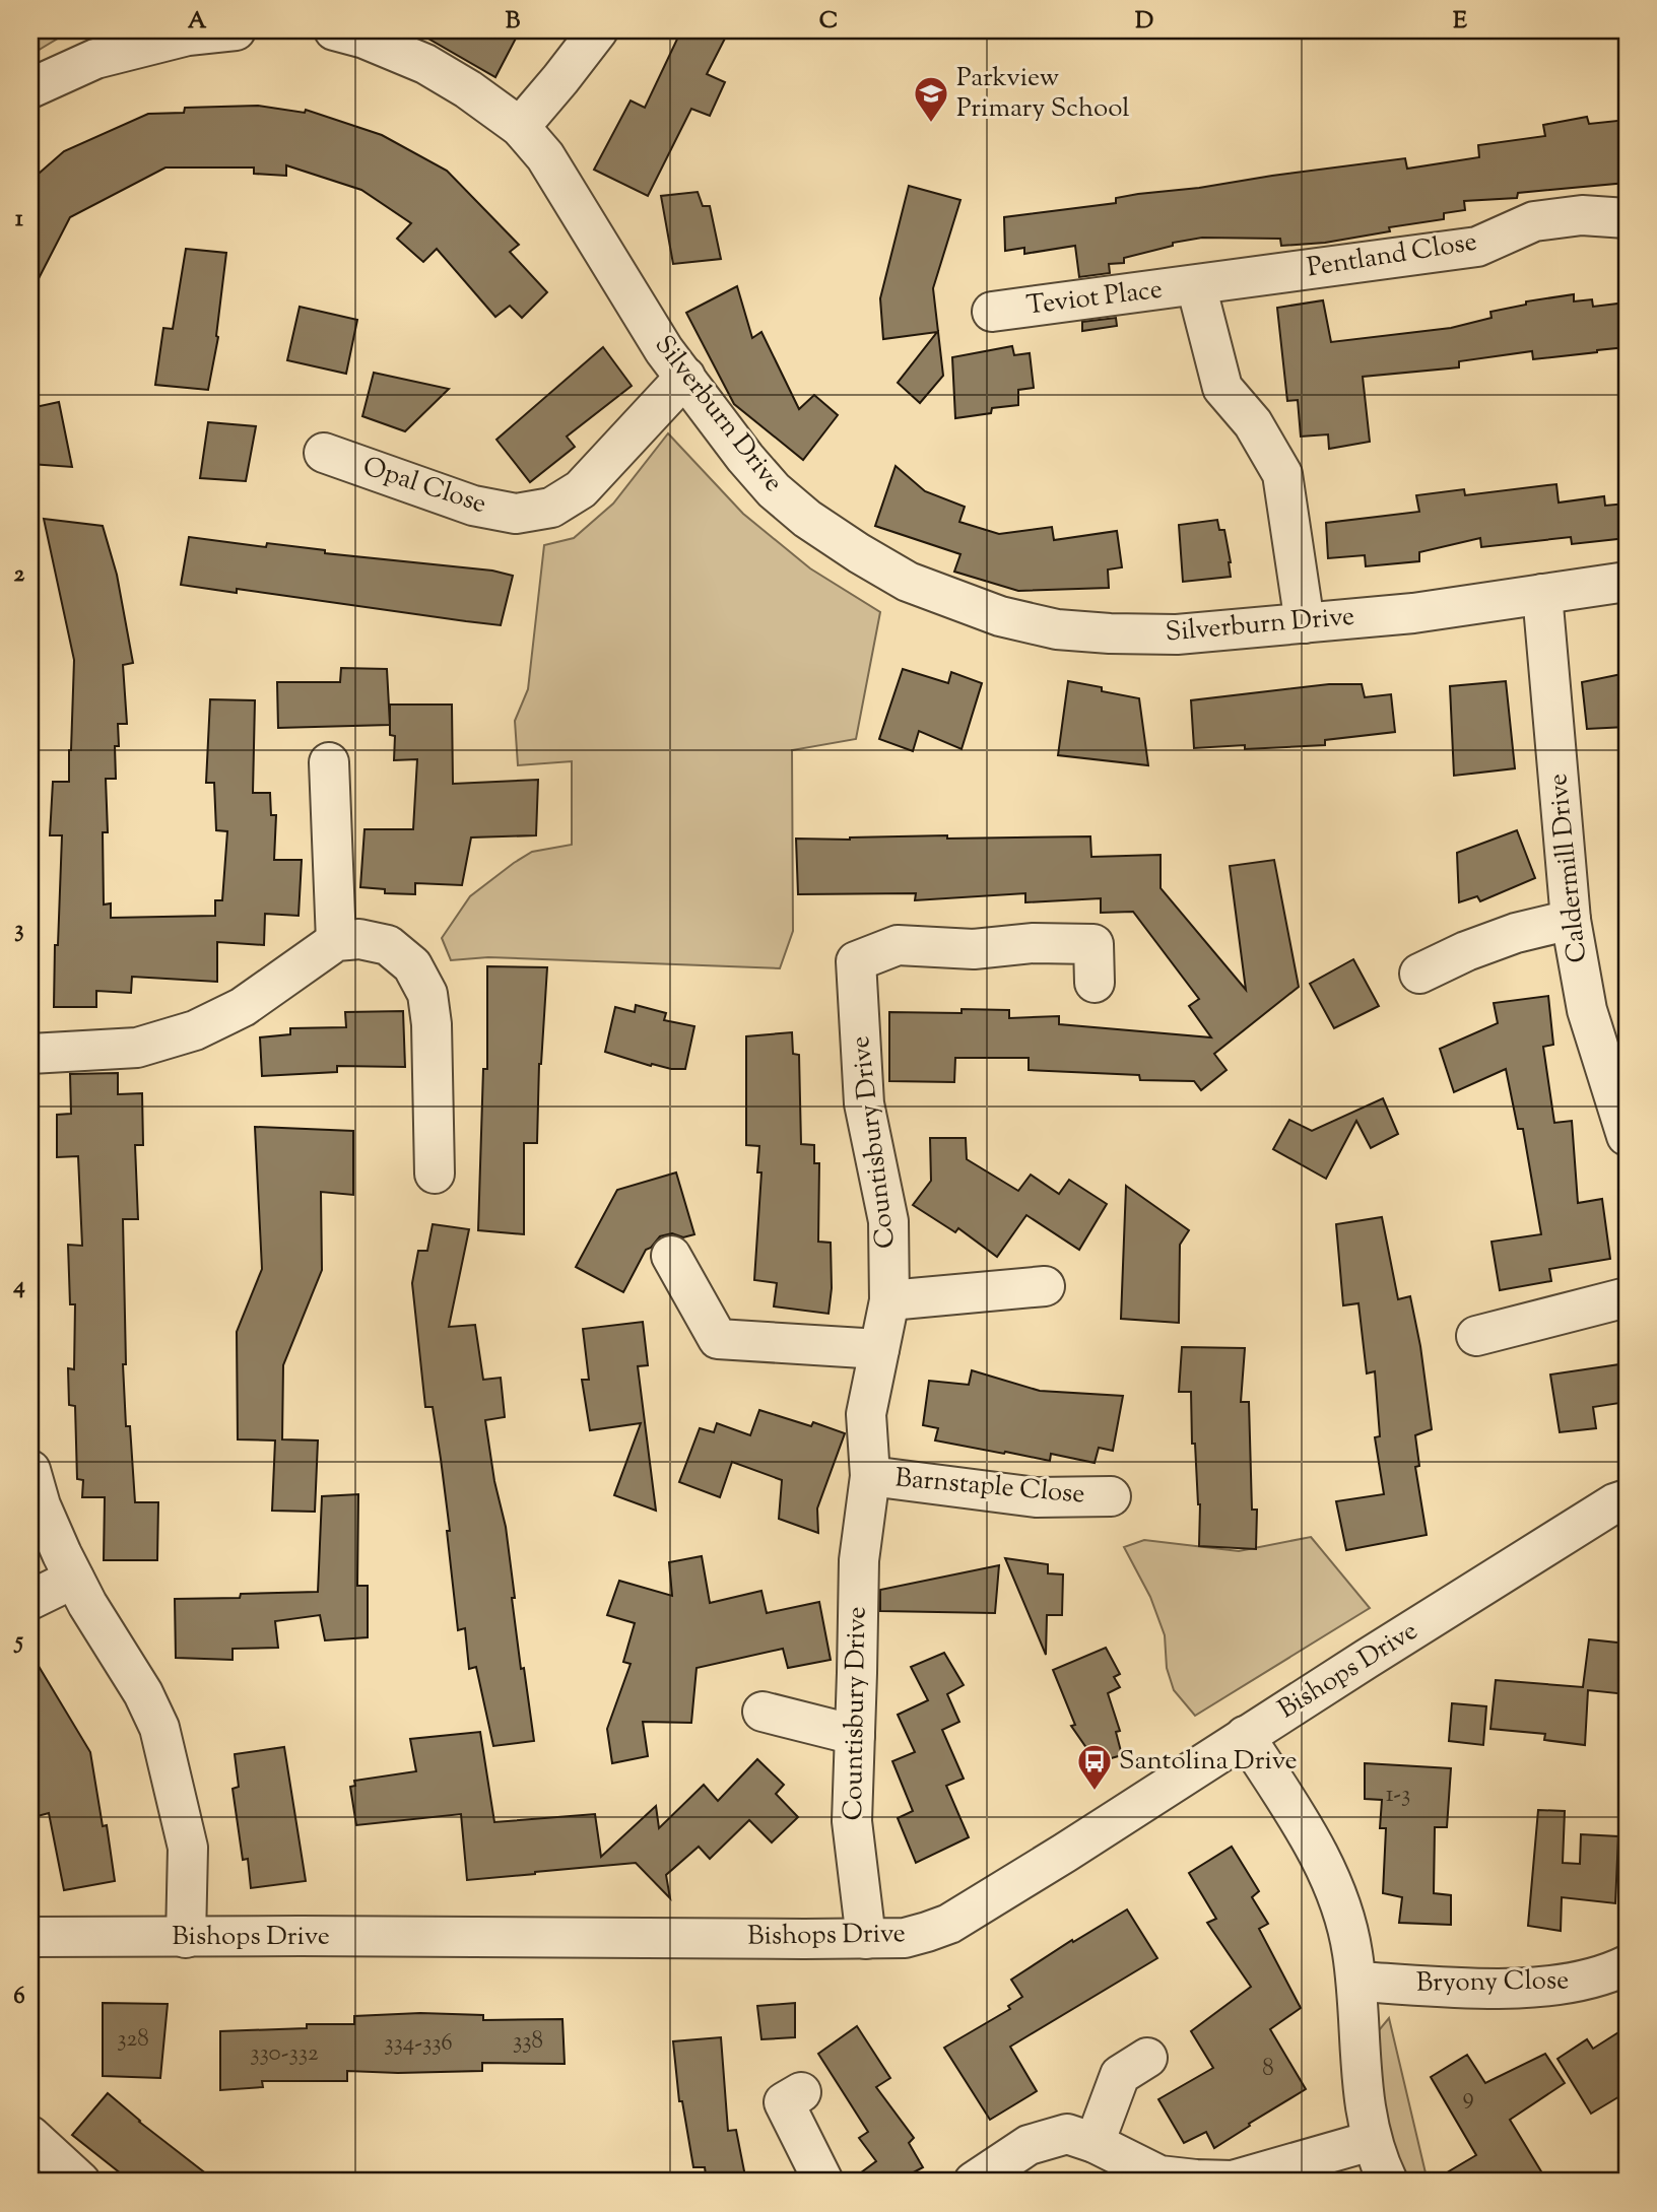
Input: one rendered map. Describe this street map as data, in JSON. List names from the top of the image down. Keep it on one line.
{"streets":{"street":["Pentland Close","Teviot Place","Silverburn Drive","Opal Close","Caldermill Drive","Countisbury Drive","Barnstaple Close","Bishops Drive","Bryony Close"]},"crossings":[["Pentland Close","Teviot Place"],["Silverburn Drive","Opal Close"],["Silverburn Drive","Caldermill Drive"],["Countisbury Drive","Barnstaple Close"],["Countisbury Drive","Bishops Drive"]],"places":{"school or university":["Parkview Primary School"],"bus stop":["Santolina Drive"]},"house_numbers":["1-3","328","338","334-336","330-332","8","9"],"grid":{"columns":["A","B","C","D","E"],"rows":["1","2","3","4","5","6"]}}
